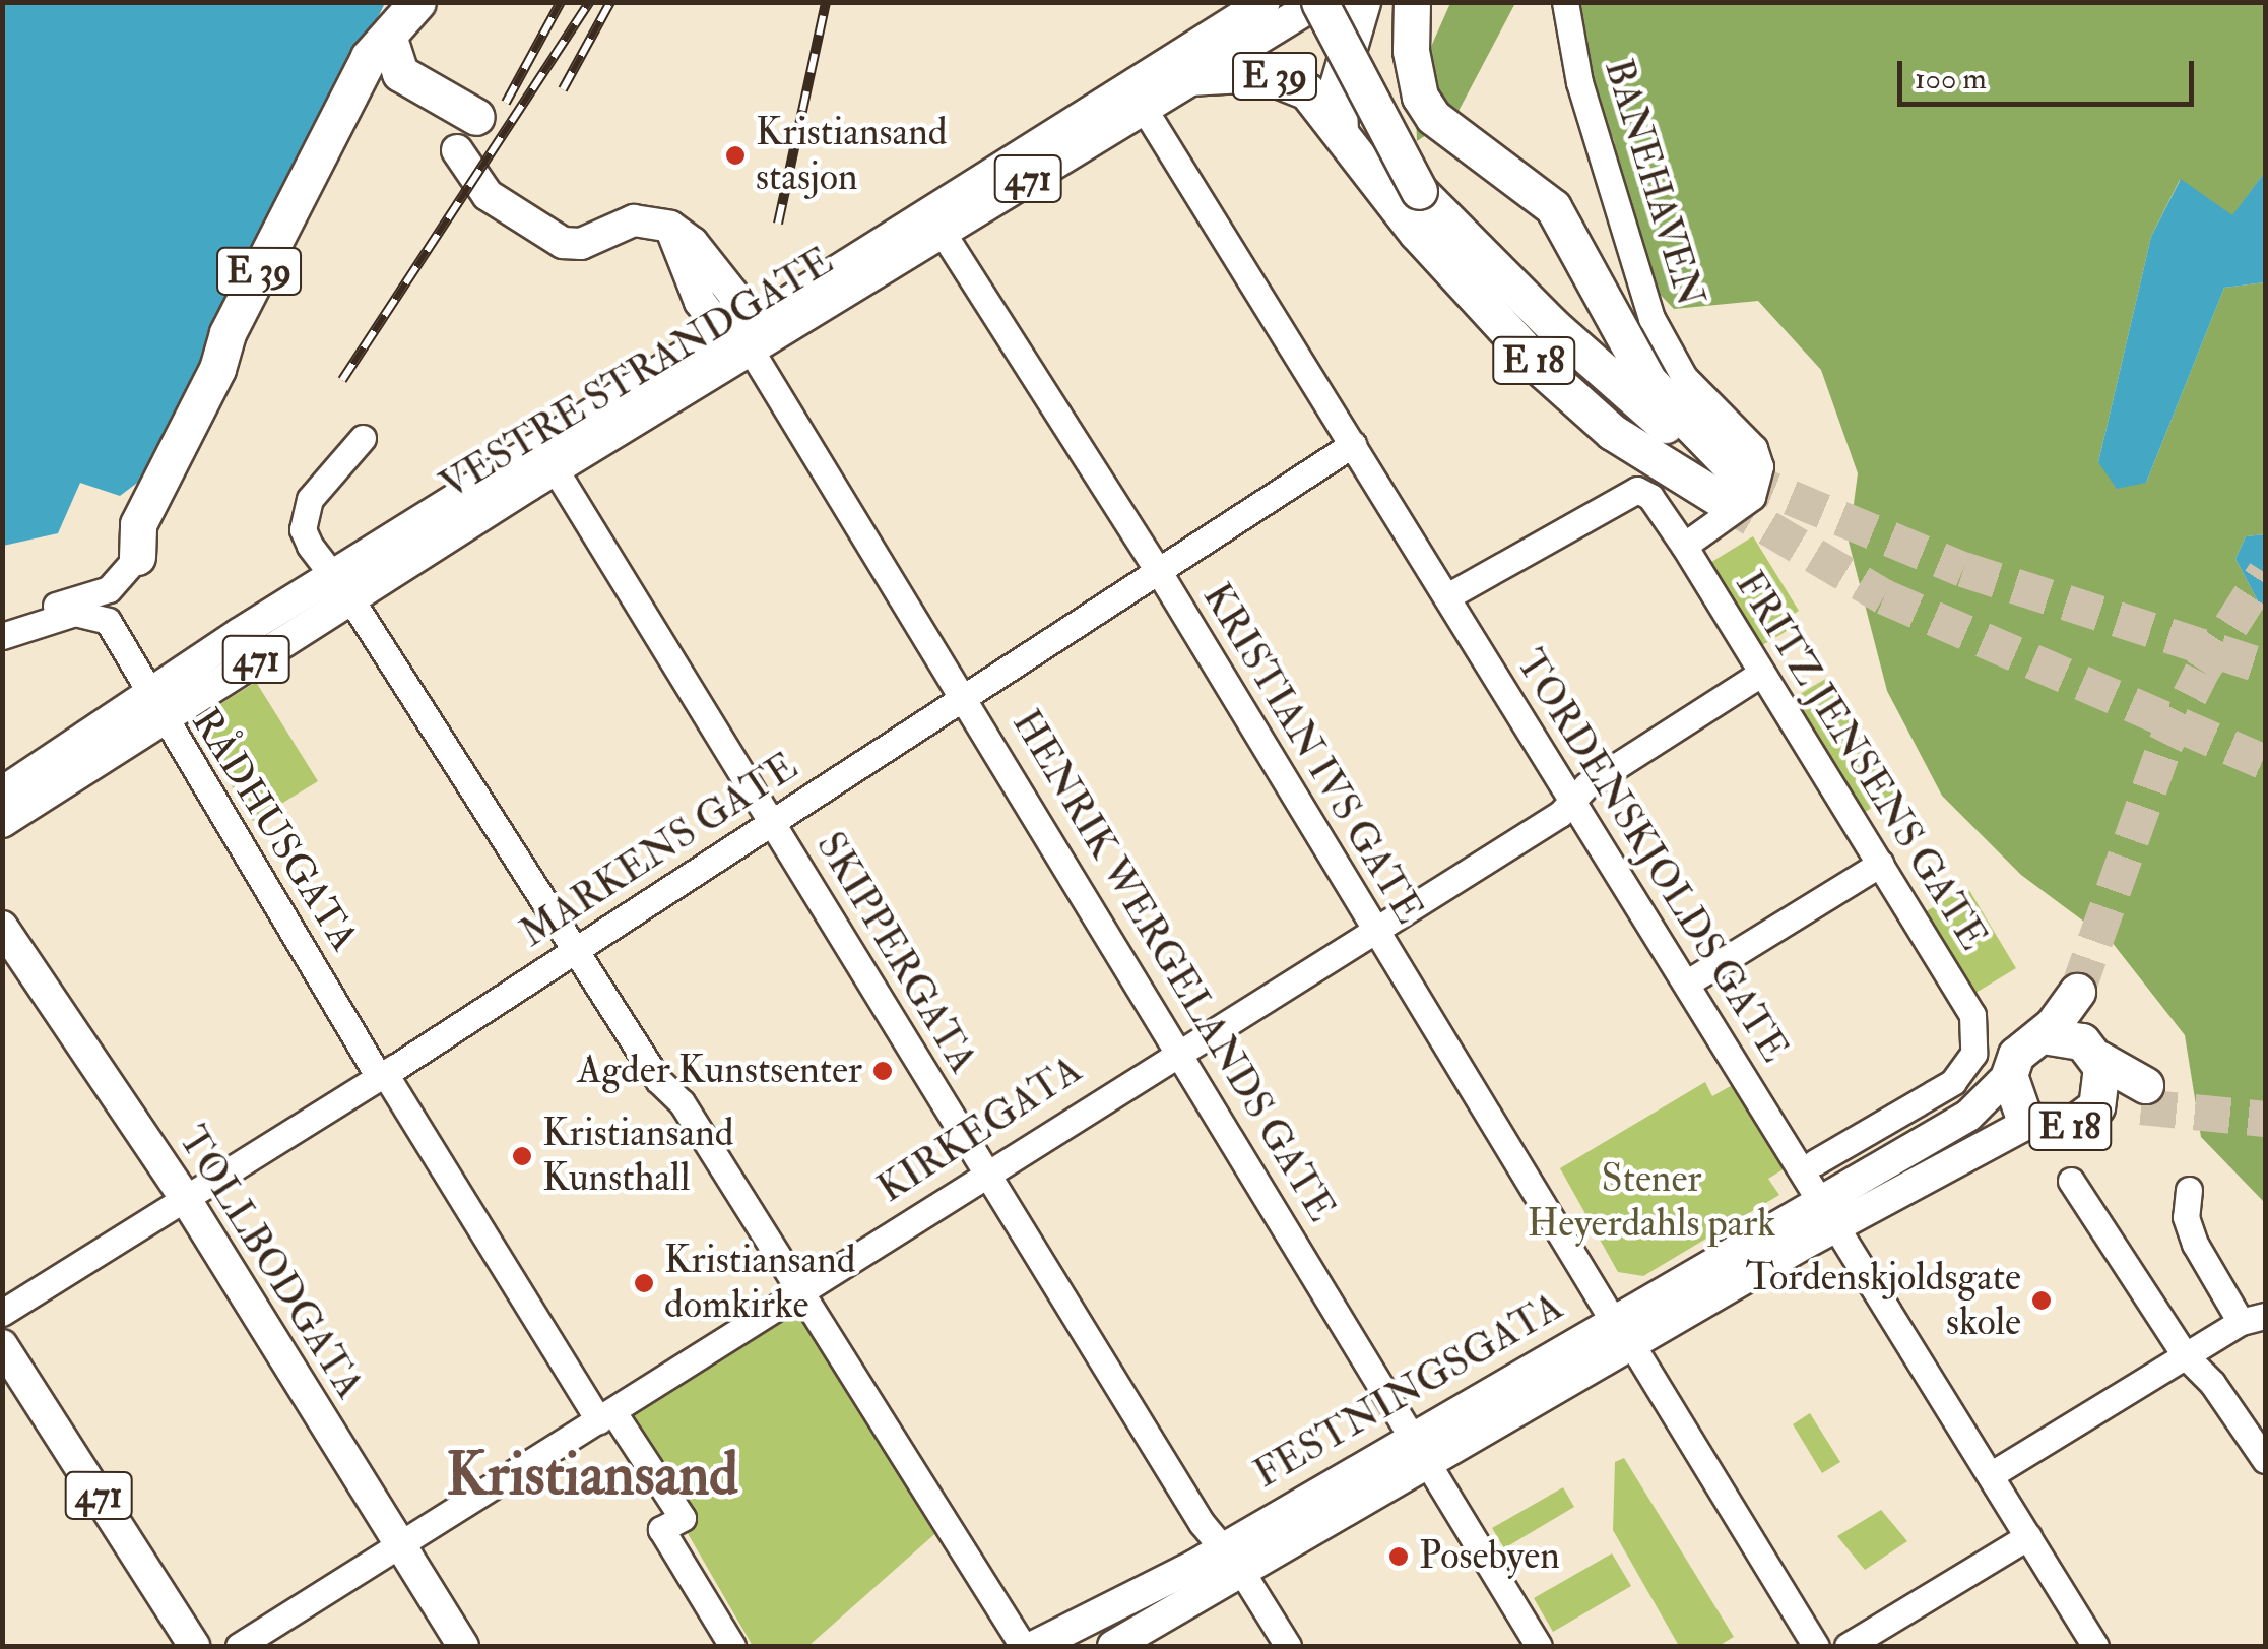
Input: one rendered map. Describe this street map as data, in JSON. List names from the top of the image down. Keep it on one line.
{"streets":{"highway":["E 39","E 18"],"main road":["471","VESTRE STRANDGATE","TOLLBODGATA","FESTNINGSGATA"],"street":["BANEHAVEN","KRISTIAN IVS GATE","FRITZ JENSENS GATE","RÅDHUSGATA","MARKENS GATE","TORDENSKJOLDS GATE","SKIPPERGATA","HENRIK WERGELANDS GATE","KIRKEGATA"]},"crossings":[["E 39","E 18"],["E 39","VESTRE STRANDGATE"],["BANEHAVEN","FRITZ JENSENS GATE"],["E 18","VESTRE STRANDGATE"],["VESTRE STRANDGATE","KRISTIAN IVS GATE"],["VESTRE STRANDGATE","RÅDHUSGATA"],["VESTRE STRANDGATE","TORDENSKJOLDS GATE"],["VESTRE STRANDGATE","SKIPPERGATA"],["VESTRE STRANDGATE","HENRIK WERGELANDS GATE"],["KRISTIAN IVS GATE","MARKENS GATE"],["KRISTIAN IVS GATE","KIRKEGATA"],["KRISTIAN IVS GATE","FESTNINGSGATA"],["FRITZ JENSENS GATE","TORDENSKJOLDS GATE"],["FRITZ JENSENS GATE","KIRKEGATA"],["RÅDHUSGATA","MARKENS GATE"],["RÅDHUSGATA","KIRKEGATA"],["MARKENS GATE","TORDENSKJOLDS GATE"],["MARKENS GATE","SKIPPERGATA"],["MARKENS GATE","HENRIK WERGELANDS GATE"],["MARKENS GATE","TOLLBODGATA"],["TORDENSKJOLDS GATE","KIRKEGATA"],["TORDENSKJOLDS GATE","FESTNINGSGATA"],["SKIPPERGATA","KIRKEGATA"],["SKIPPERGATA","FESTNINGSGATA"],["HENRIK WERGELANDS GATE","KIRKEGATA"],["HENRIK WERGELANDS GATE","FESTNINGSGATA"],["KIRKEGATA","TOLLBODGATA"]],"districts":["Kristiansand"],"parks":["Stener Heyerdahls park"],"places":["Kristiansand stasjon","Agder Kunstsenter","Kristiansand Kunsthall","Kristiansand domkirke","Tordenskjoldsgate skole","Posebyen"],"scale_bar":"100 m"}
